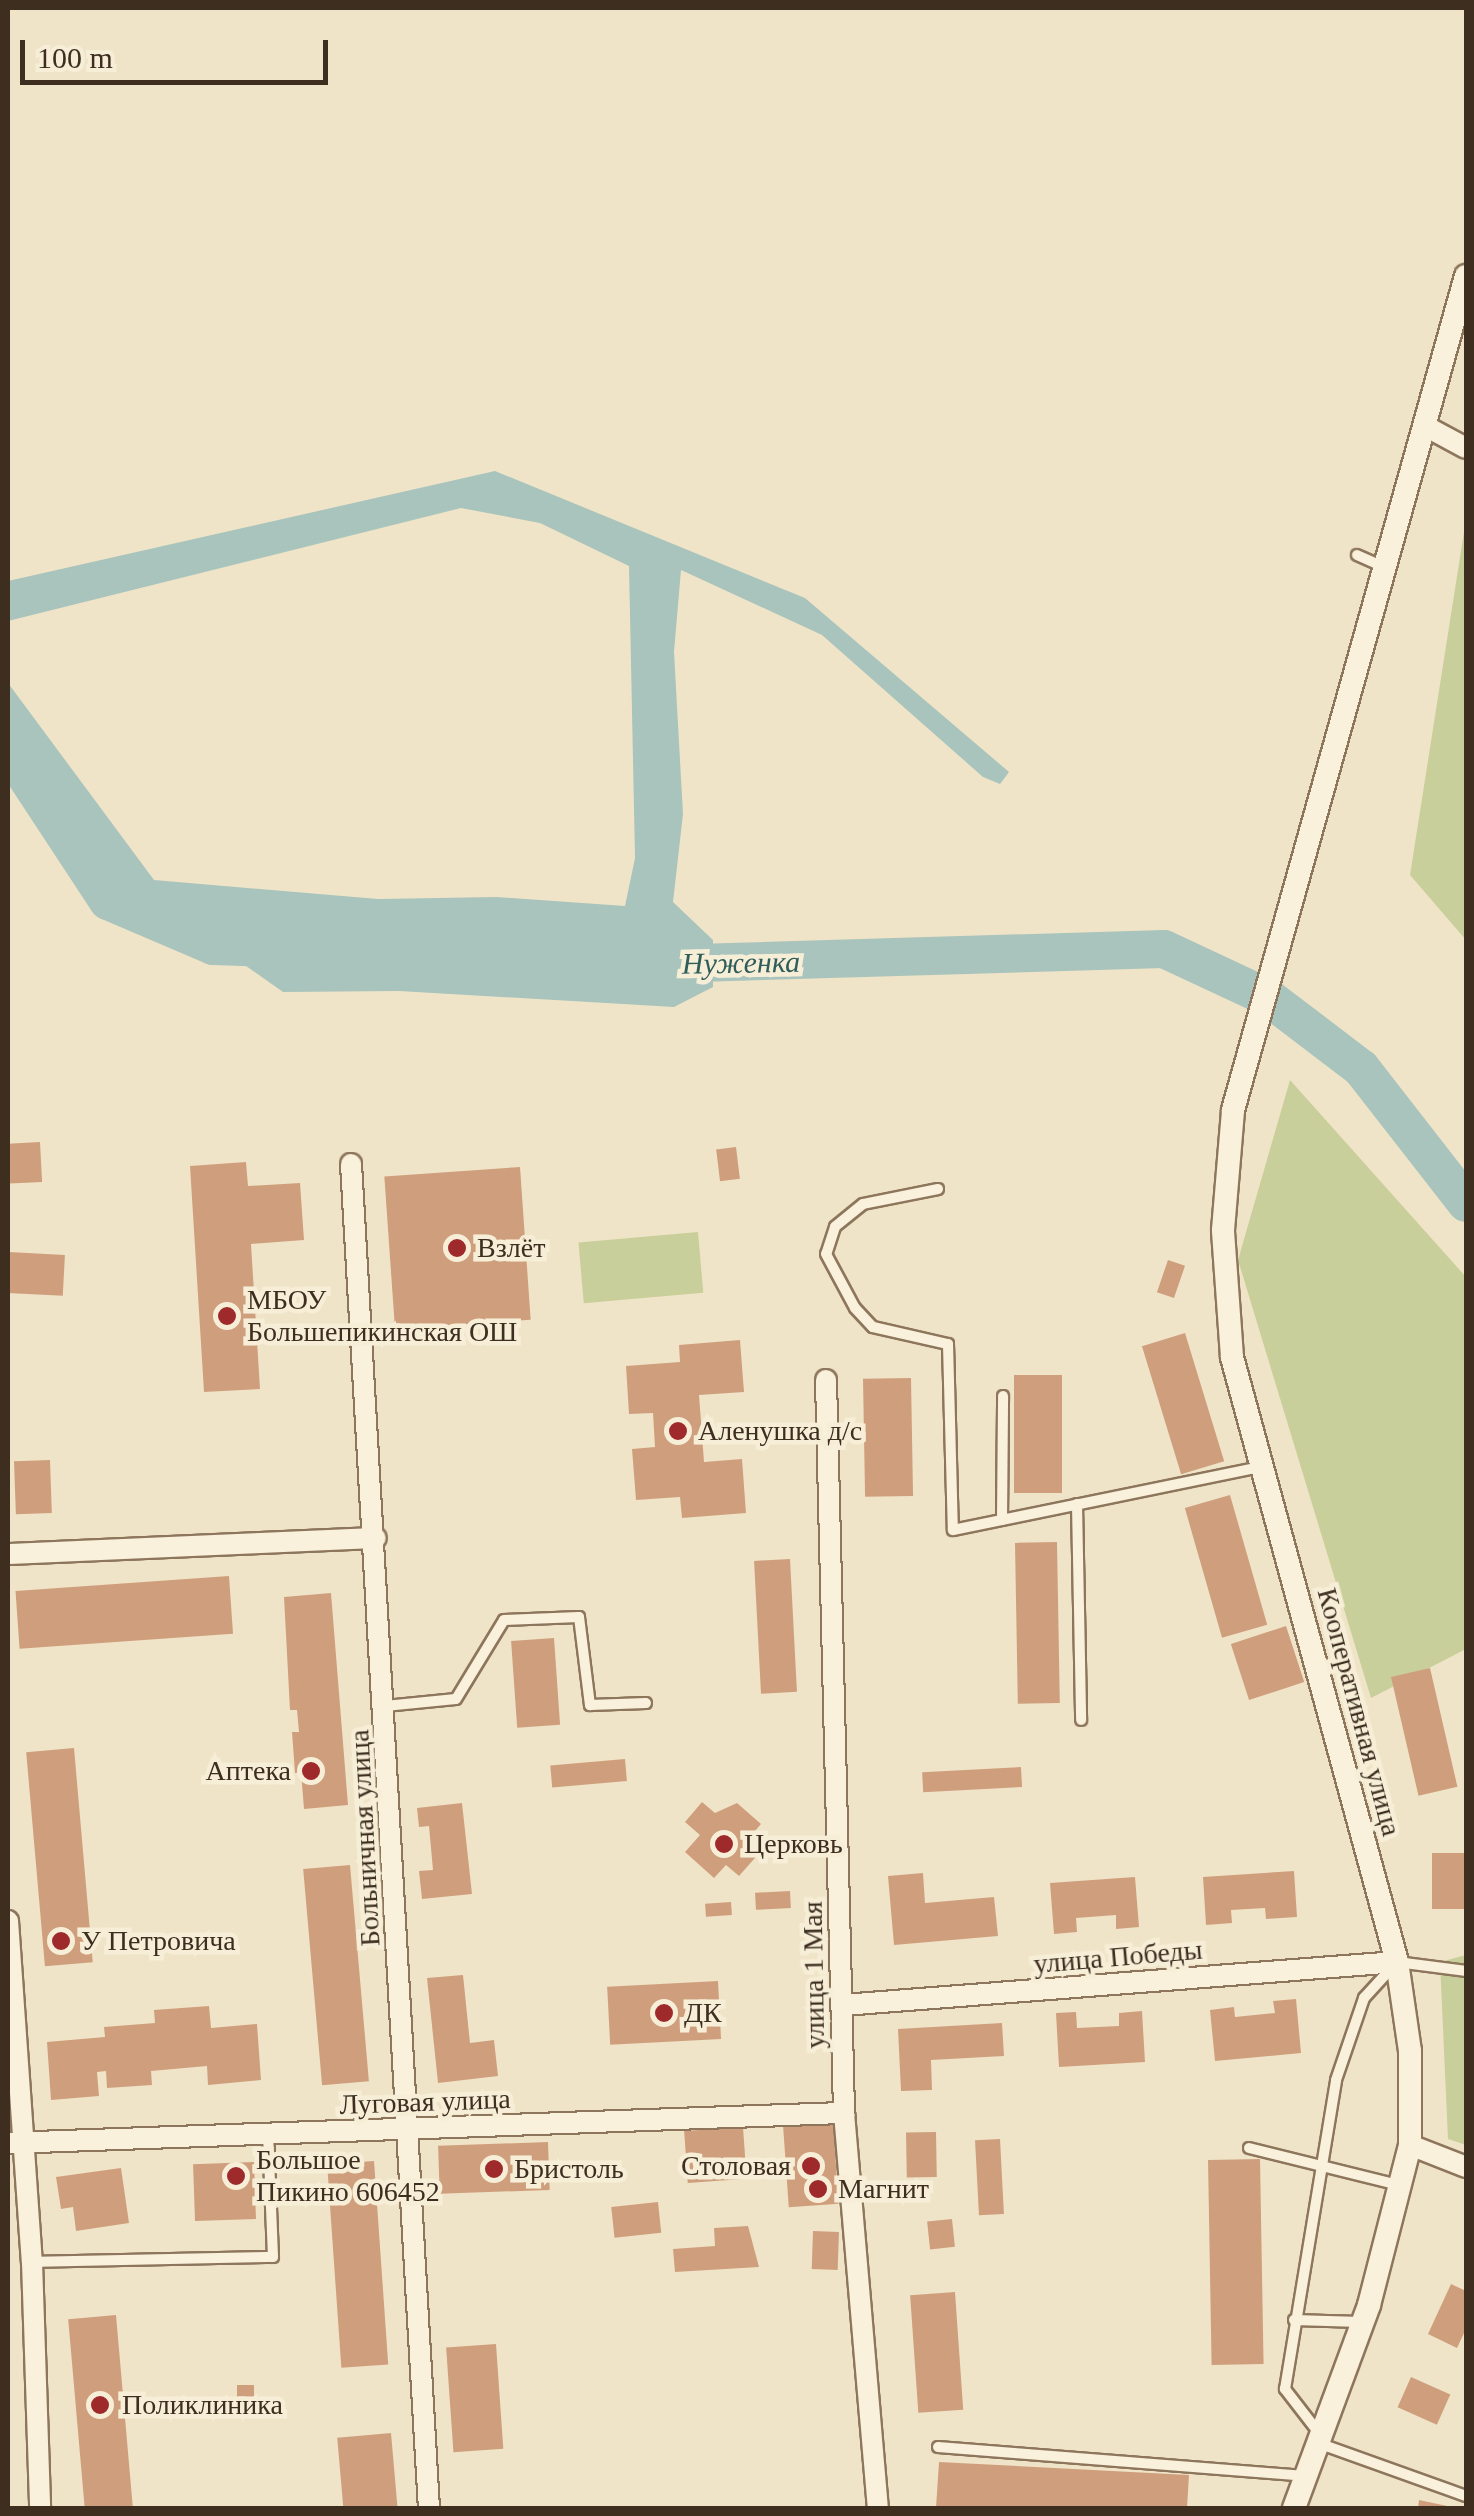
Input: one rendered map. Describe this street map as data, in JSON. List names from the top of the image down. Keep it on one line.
{"streets":{"street":["Кооперативная улица","Больничная улица","улица Победы","улица 1 Мая","Луговая улица"]},"crossings":[["Кооперативная улица","улица Победы"],["Больничная улица","Луговая улица"],["улица Победы","улица 1 Мая"],["улица 1 Мая","Луговая улица"]],"water":["Нуженка"],"places":["Взлёт","МБОУ Большепикинская ОШ","Аленушка д/с","Аптека","Церковь","У Петровича","ДК","Столовая","Бристоль","Большое Пикино 606452","Магнит","Поликлиника"],"scale_bar":"100 m"}
